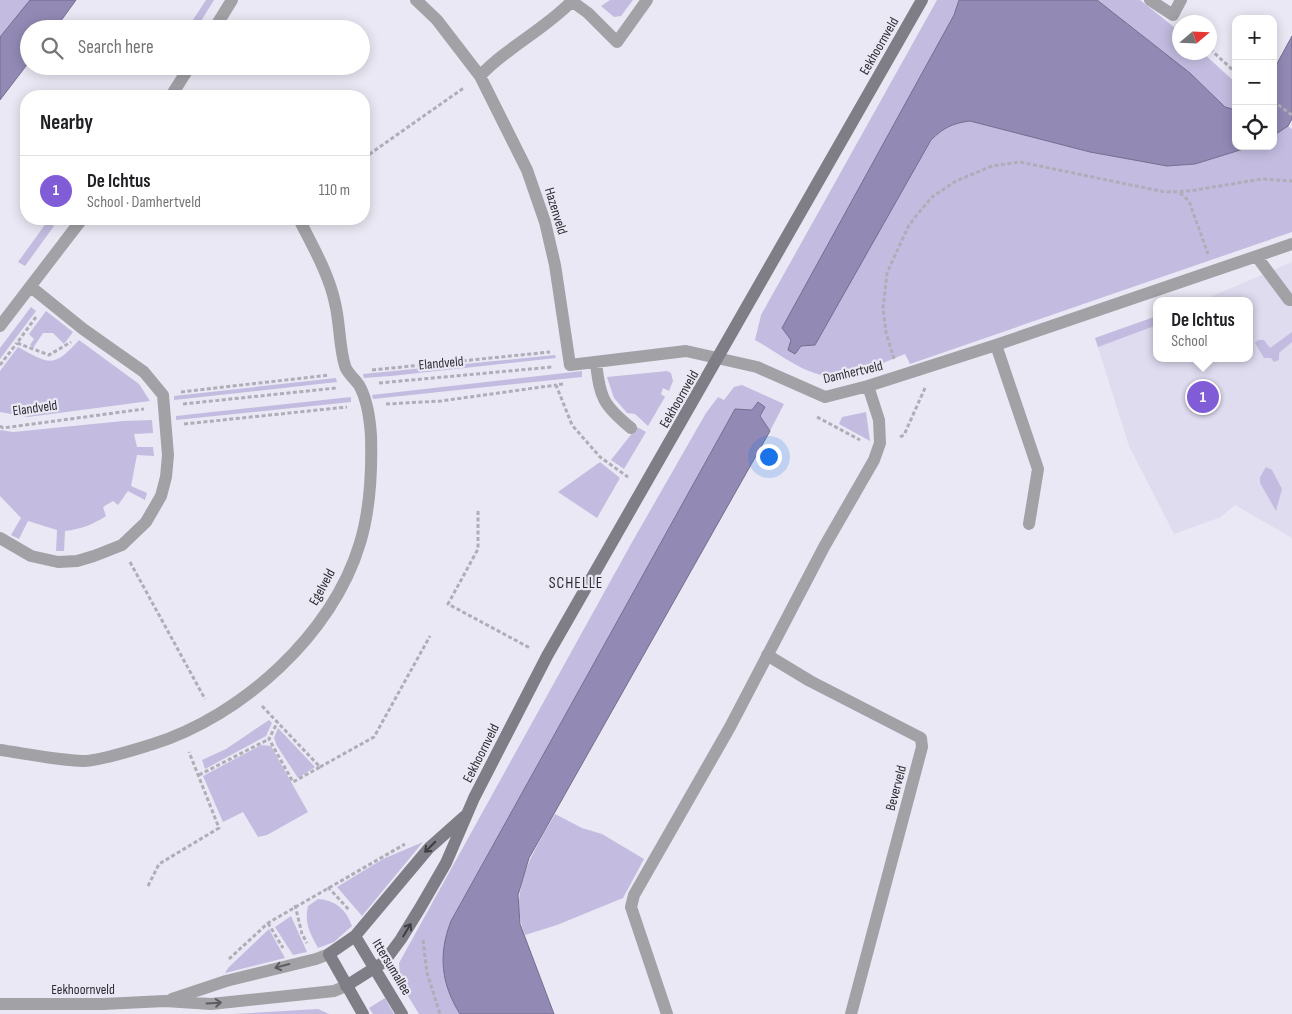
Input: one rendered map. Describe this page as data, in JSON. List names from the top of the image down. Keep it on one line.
{"streets":{"street":["Eekhoornveld","Hazenveld","Damhertveld","Egelveld","Beverveld","Ittersumallee"],"path":["Elandveld"]},"crossings":[["Eekhoornveld","Damhertveld"],["Eekhoornveld","Ittersumallee"],["Hazenveld","Elandveld"],["Elandveld","Egelveld"]],"districts":["SCHELLE"],"north":"right","page":{"map_buttons":["+","−"],"search":"Search here","heading":"Nearby","list":[{"mark":"1","name":"De Ichtus","note":"School · Damhertveld","value":"110 m"}],"popup":["De Ichtus","School"],"pins":"1"}}
